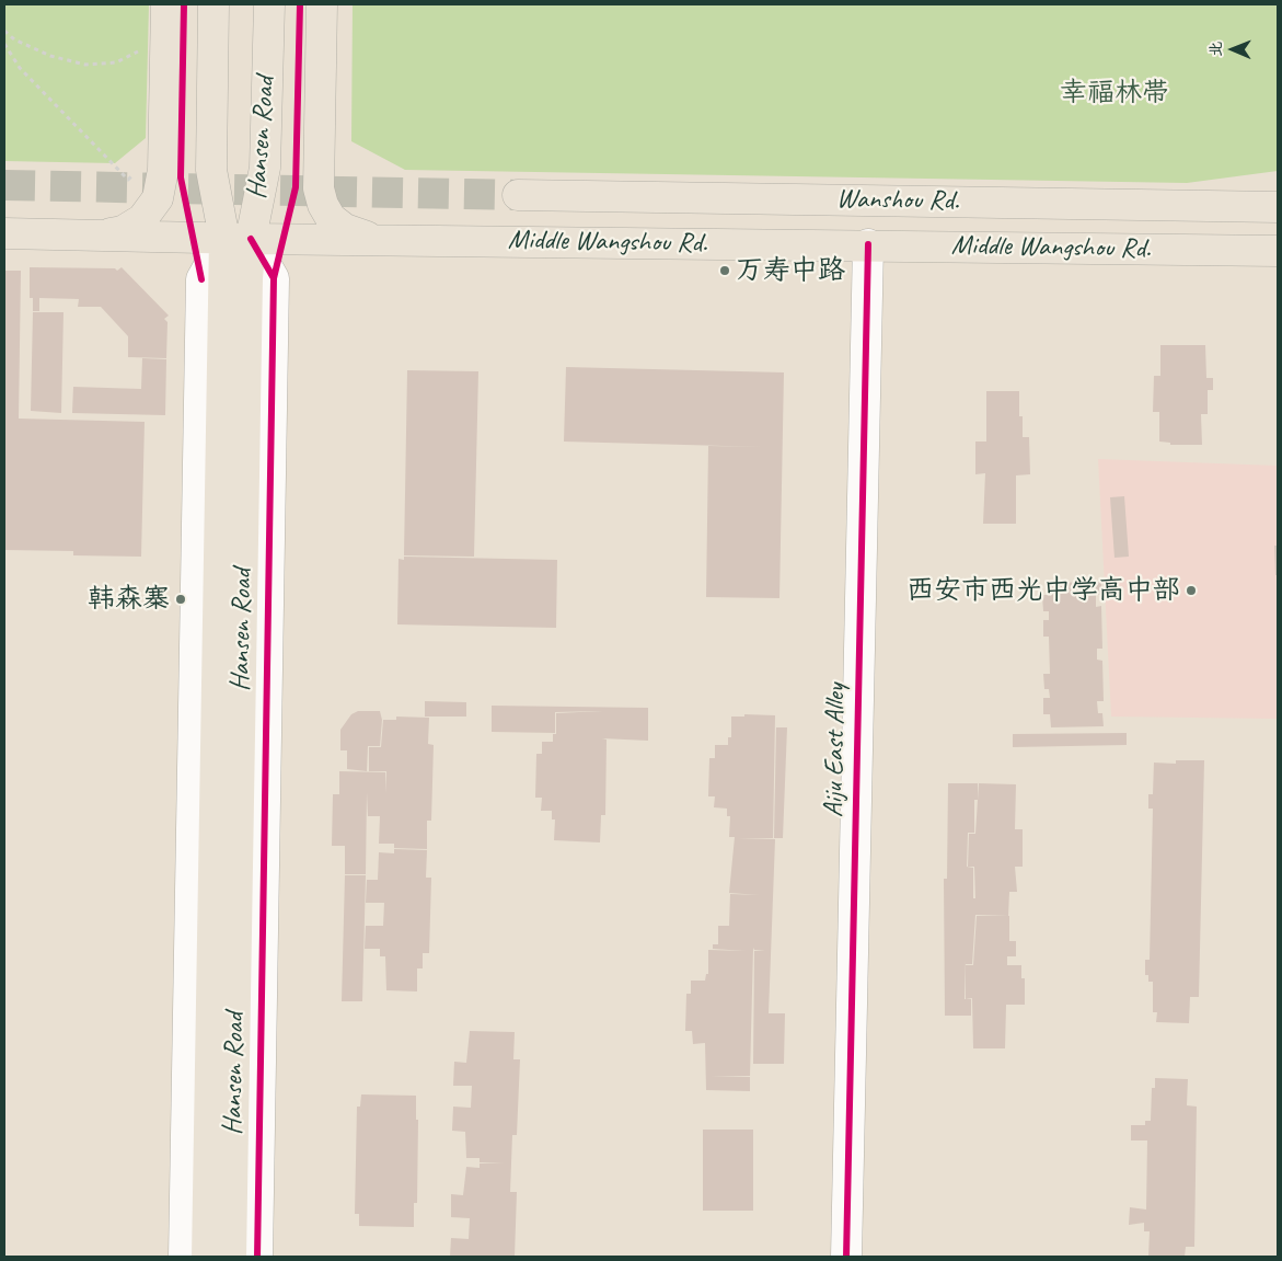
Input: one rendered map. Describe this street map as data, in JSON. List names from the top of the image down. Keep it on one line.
{"streets":{"main road":["Hansen Road","Wanshou Rd.","Middle Wangshou Rd."],"street":["Aiju East Alley"]},"crossings":[["Hansen Road","Middle Wangshou Rd."],["Middle Wangshou Rd.","Aiju East Alley"]],"parks":["幸福林带"],"places":["万寿中路","西安市西光中学高中部","韩森寨"],"north":"left"}
